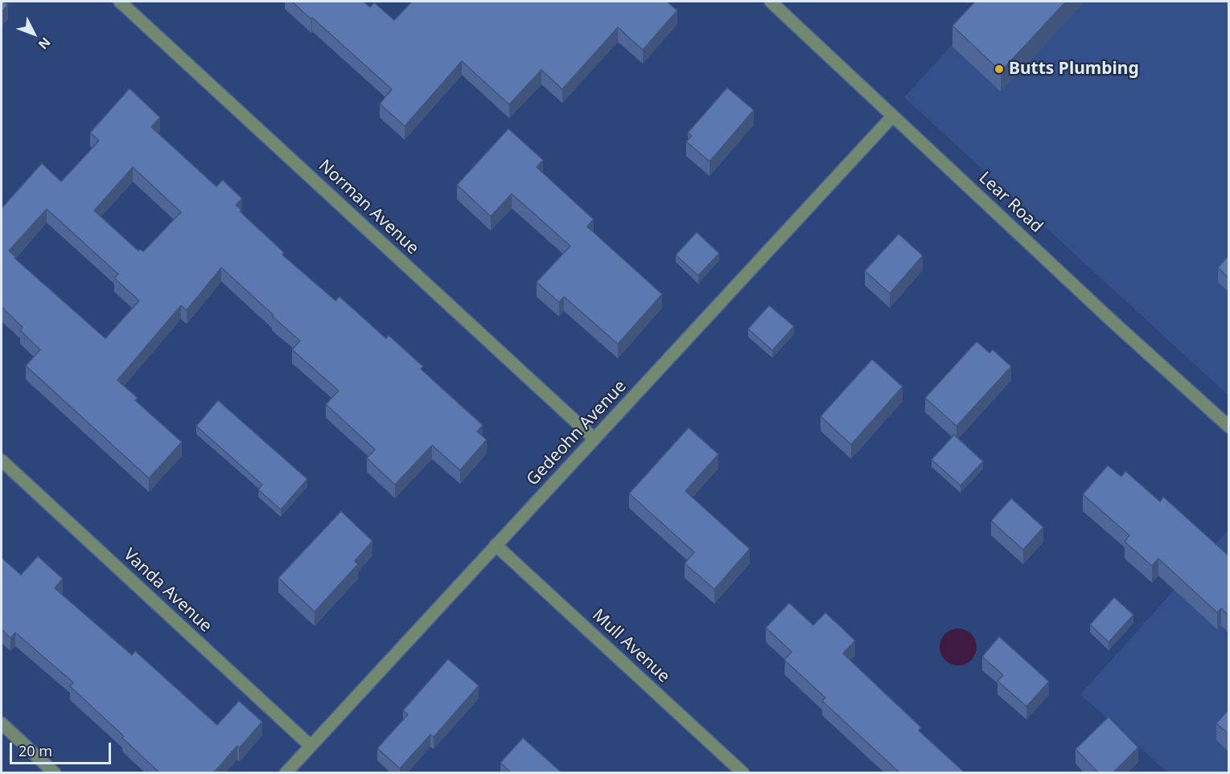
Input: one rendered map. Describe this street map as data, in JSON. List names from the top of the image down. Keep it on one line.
{"streets":{"street":["Lear Road","Norman Avenue","Gedeohn Avenue","Vanda Avenue","Mull Avenue"]},"crossings":[["Lear Road","Gedeohn Avenue"],["Norman Avenue","Gedeohn Avenue"],["Gedeohn Avenue","Vanda Avenue"],["Gedeohn Avenue","Mull Avenue"]],"places":["Butts Plumbing"],"scale_bar":"20 m","north":"bottom right"}
